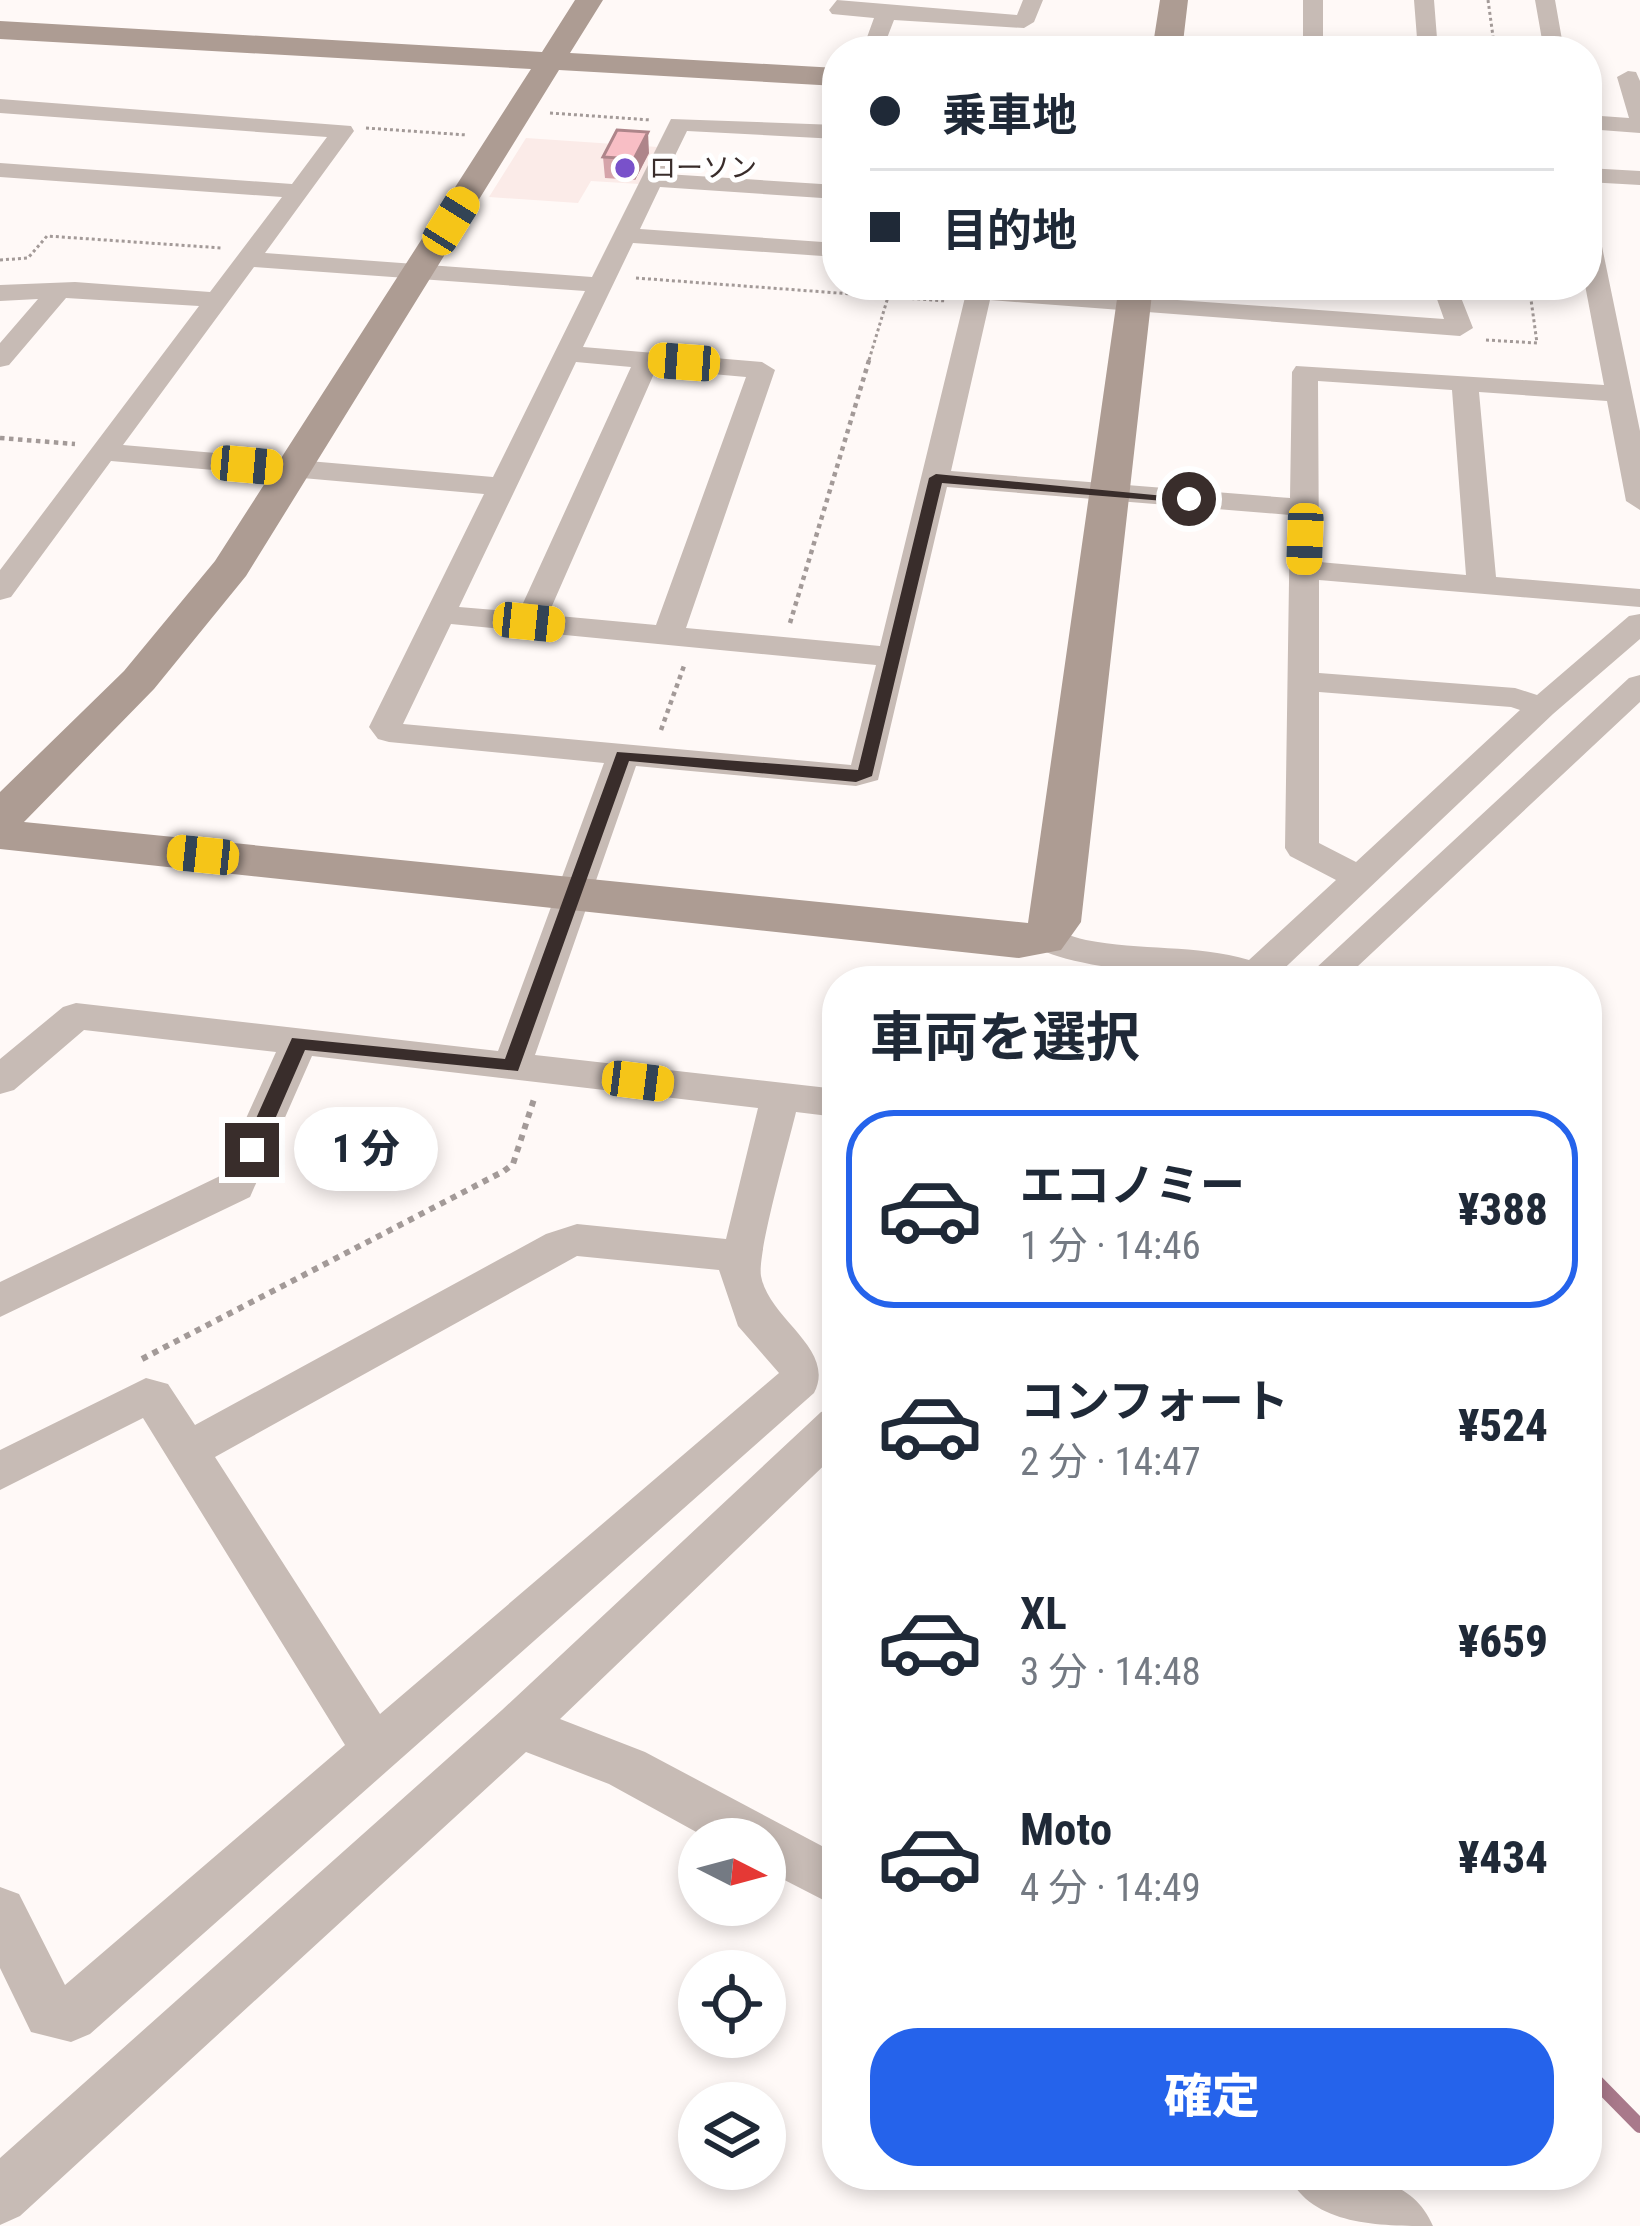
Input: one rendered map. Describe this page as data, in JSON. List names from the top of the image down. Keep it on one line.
{"places":["ローソン"],"north":"right","page":{"banner":["乗車地","目的地"],"heading":"車両を選択","bubble":"1 分","list":[{"name":"エコノミー","note":"1 分 · 14:46","value":"¥388"},{"name":"コンフォート","note":"2 分 · 14:47","value":"¥524"},{"name":"XL","note":"3 分 · 14:48","value":"¥659"},{"name":"Moto","note":"4 分 · 14:49","value":"¥434"}],"buttons":"確定"}}
